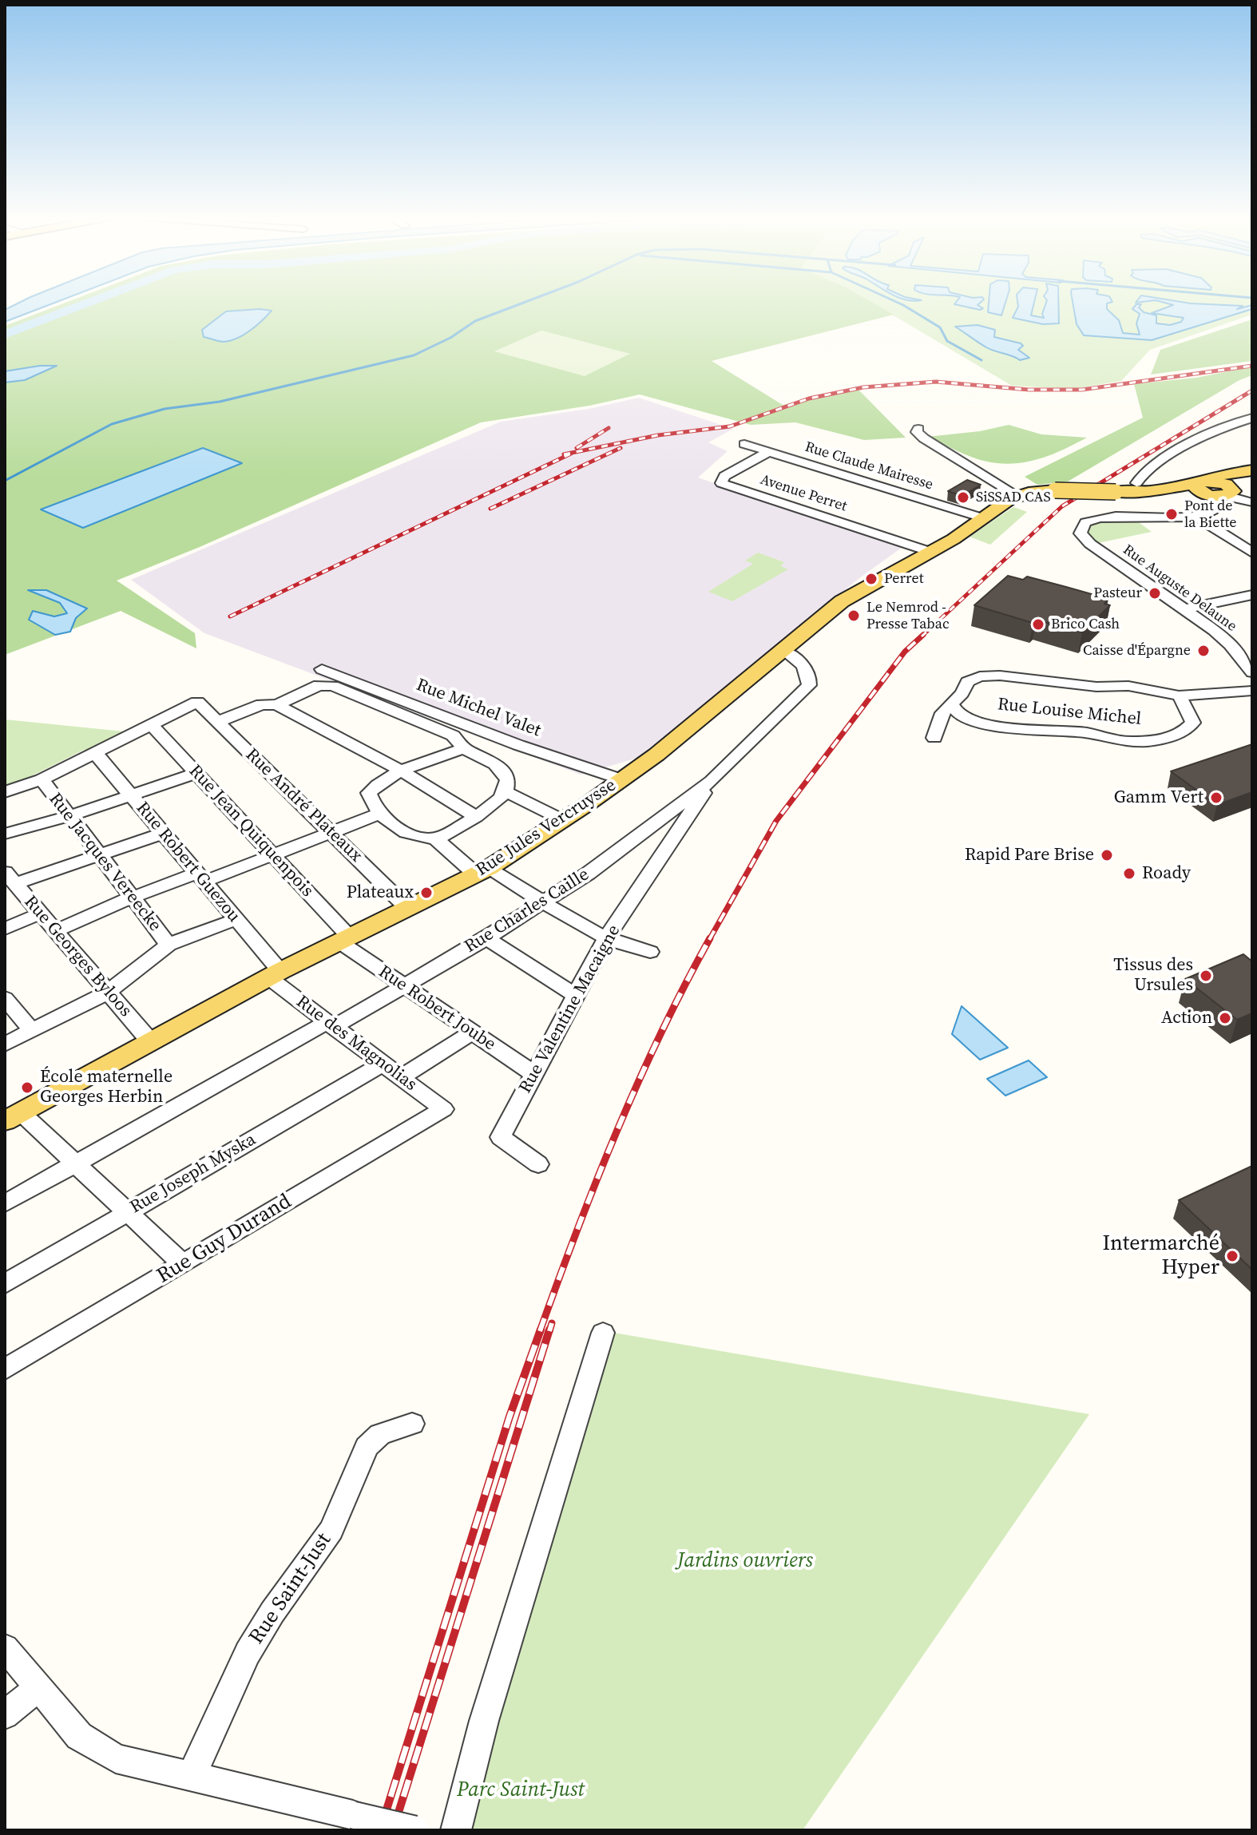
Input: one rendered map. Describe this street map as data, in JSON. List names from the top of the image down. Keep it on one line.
{"streets":{"main road":["Rue Jules Vercruysse"],"street":["Rue Claude Mairesse","Avenue Perret","Rue Auguste Delaune","Rue Michel Valet","Rue Louise Michel","Rue André Plateaux","Rue Jean Quiquenpois","Rue Jacques Vereecke","Rue Robert Guezou","Rue Charles Caille","Rue Georges Byloos","Rue Robert Joube","Rue Valentine Macaigne","Rue des Magnolias","Rue Joseph Myska","Rue Guy Durand","Rue Saint-Just"]},"crossings":[["Rue Claude Mairesse","Avenue Perret"],["Rue Claude Mairesse","Rue Jules Vercruysse"],["Avenue Perret","Rue Jules Vercruysse"],["Rue Michel Valet","Rue Jules Vercruysse"],["Rue André Plateaux","Rue Jules Vercruysse"],["Rue André Plateaux","Rue Jean Quiquenpois"],["Rue Jules Vercruysse","Rue Jean Quiquenpois"],["Rue Jules Vercruysse","Rue Robert Guezou"],["Rue Jules Vercruysse","Rue Georges Byloos"],["Rue Jules Vercruysse","Rue Robert Joube"],["Rue Jules Vercruysse","Rue des Magnolias"],["Rue Jean Quiquenpois","Rue Robert Joube"],["Rue Robert Guezou","Rue des Magnolias"],["Rue Charles Caille","Rue Robert Joube"],["Rue Charles Caille","Rue Valentine Macaigne"],["Rue Charles Caille","Rue des Magnolias"],["Rue Robert Joube","Rue Valentine Macaigne"],["Rue des Magnolias","Rue Joseph Myska"],["Rue des Magnolias","Rue Guy Durand"]],"parks":["Jardins ouvriers","Parc Saint-Just"],"places":["SiSSAD CAS","Pont de la Biette","Perret","Pasteur","Le Nemrod - Presse Tabac","Brico Cash","Caisse d'Épargne","Gamm Vert","Rapid Pare Brise","Roady","Plateaux","Tissus des Ursules","Action","École maternelle Georges Herbin","Intermarché Hyper"]}
